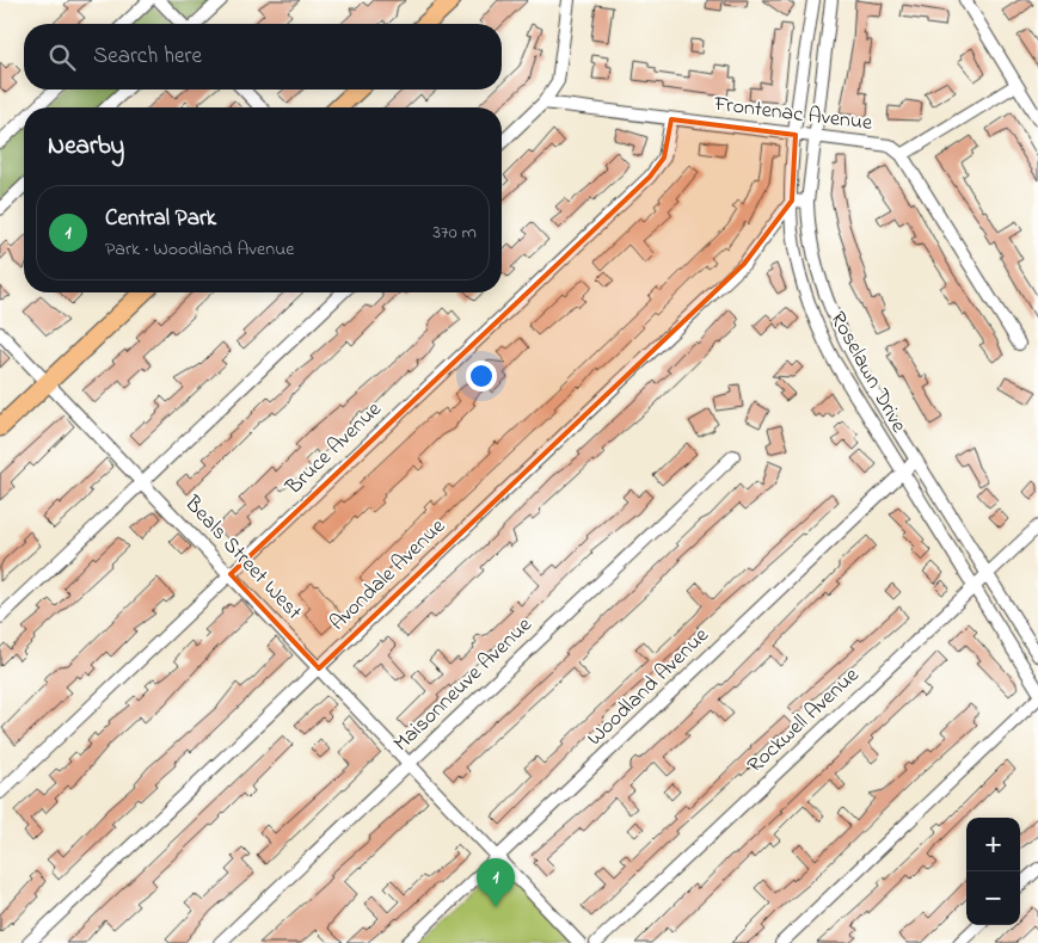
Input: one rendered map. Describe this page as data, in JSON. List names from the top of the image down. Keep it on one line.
{"streets":{"street":["Frontenac Avenue","Roselawn Drive","Bruce Avenue","Beals Street West","Avondale Avenue","Maisonneuve Avenue","Woodland Avenue","Rockwell Avenue"]},"crossings":[["Frontenac Avenue","Roselawn Drive"],["Frontenac Avenue","Bruce Avenue"],["Roselawn Drive","Avondale Avenue"],["Roselawn Drive","Woodland Avenue"],["Roselawn Drive","Rockwell Avenue"],["Bruce Avenue","Beals Street West"],["Beals Street West","Avondale Avenue"],["Beals Street West","Maisonneuve Avenue"],["Beals Street West","Woodland Avenue"]],"page":{"search":"Search here","heading":"Nearby","list":[{"mark":"1","name":"Central Park","note":"Park · Woodland Avenue","value":"370 m"}],"map_buttons":["+","−"],"pins":"1"}}
